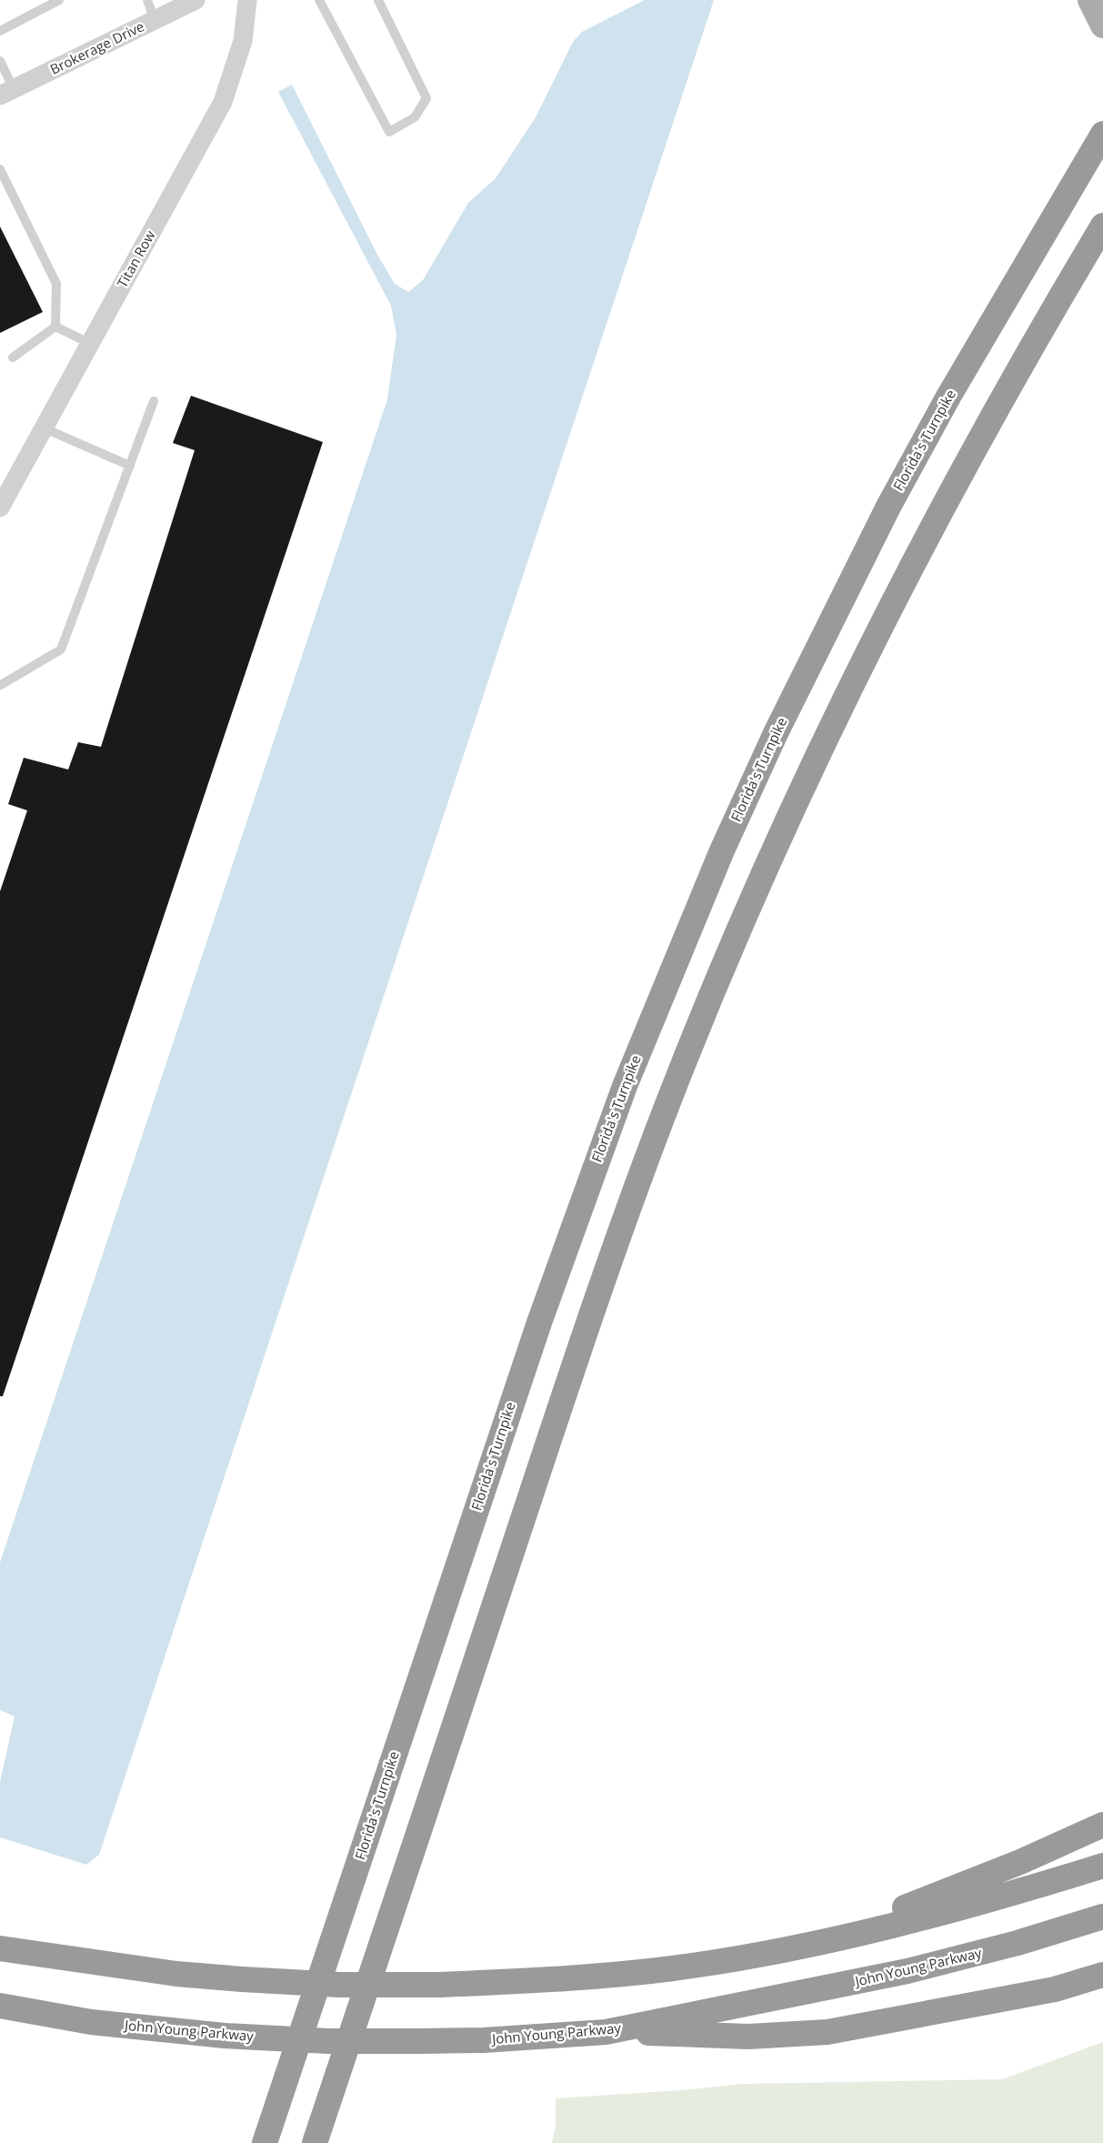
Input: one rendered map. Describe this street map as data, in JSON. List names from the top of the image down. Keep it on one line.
{"streets":{"highway":["Florida's Turnpike","John Young Parkway"],"street":["Brokerage Drive","Titan Row"]}}
